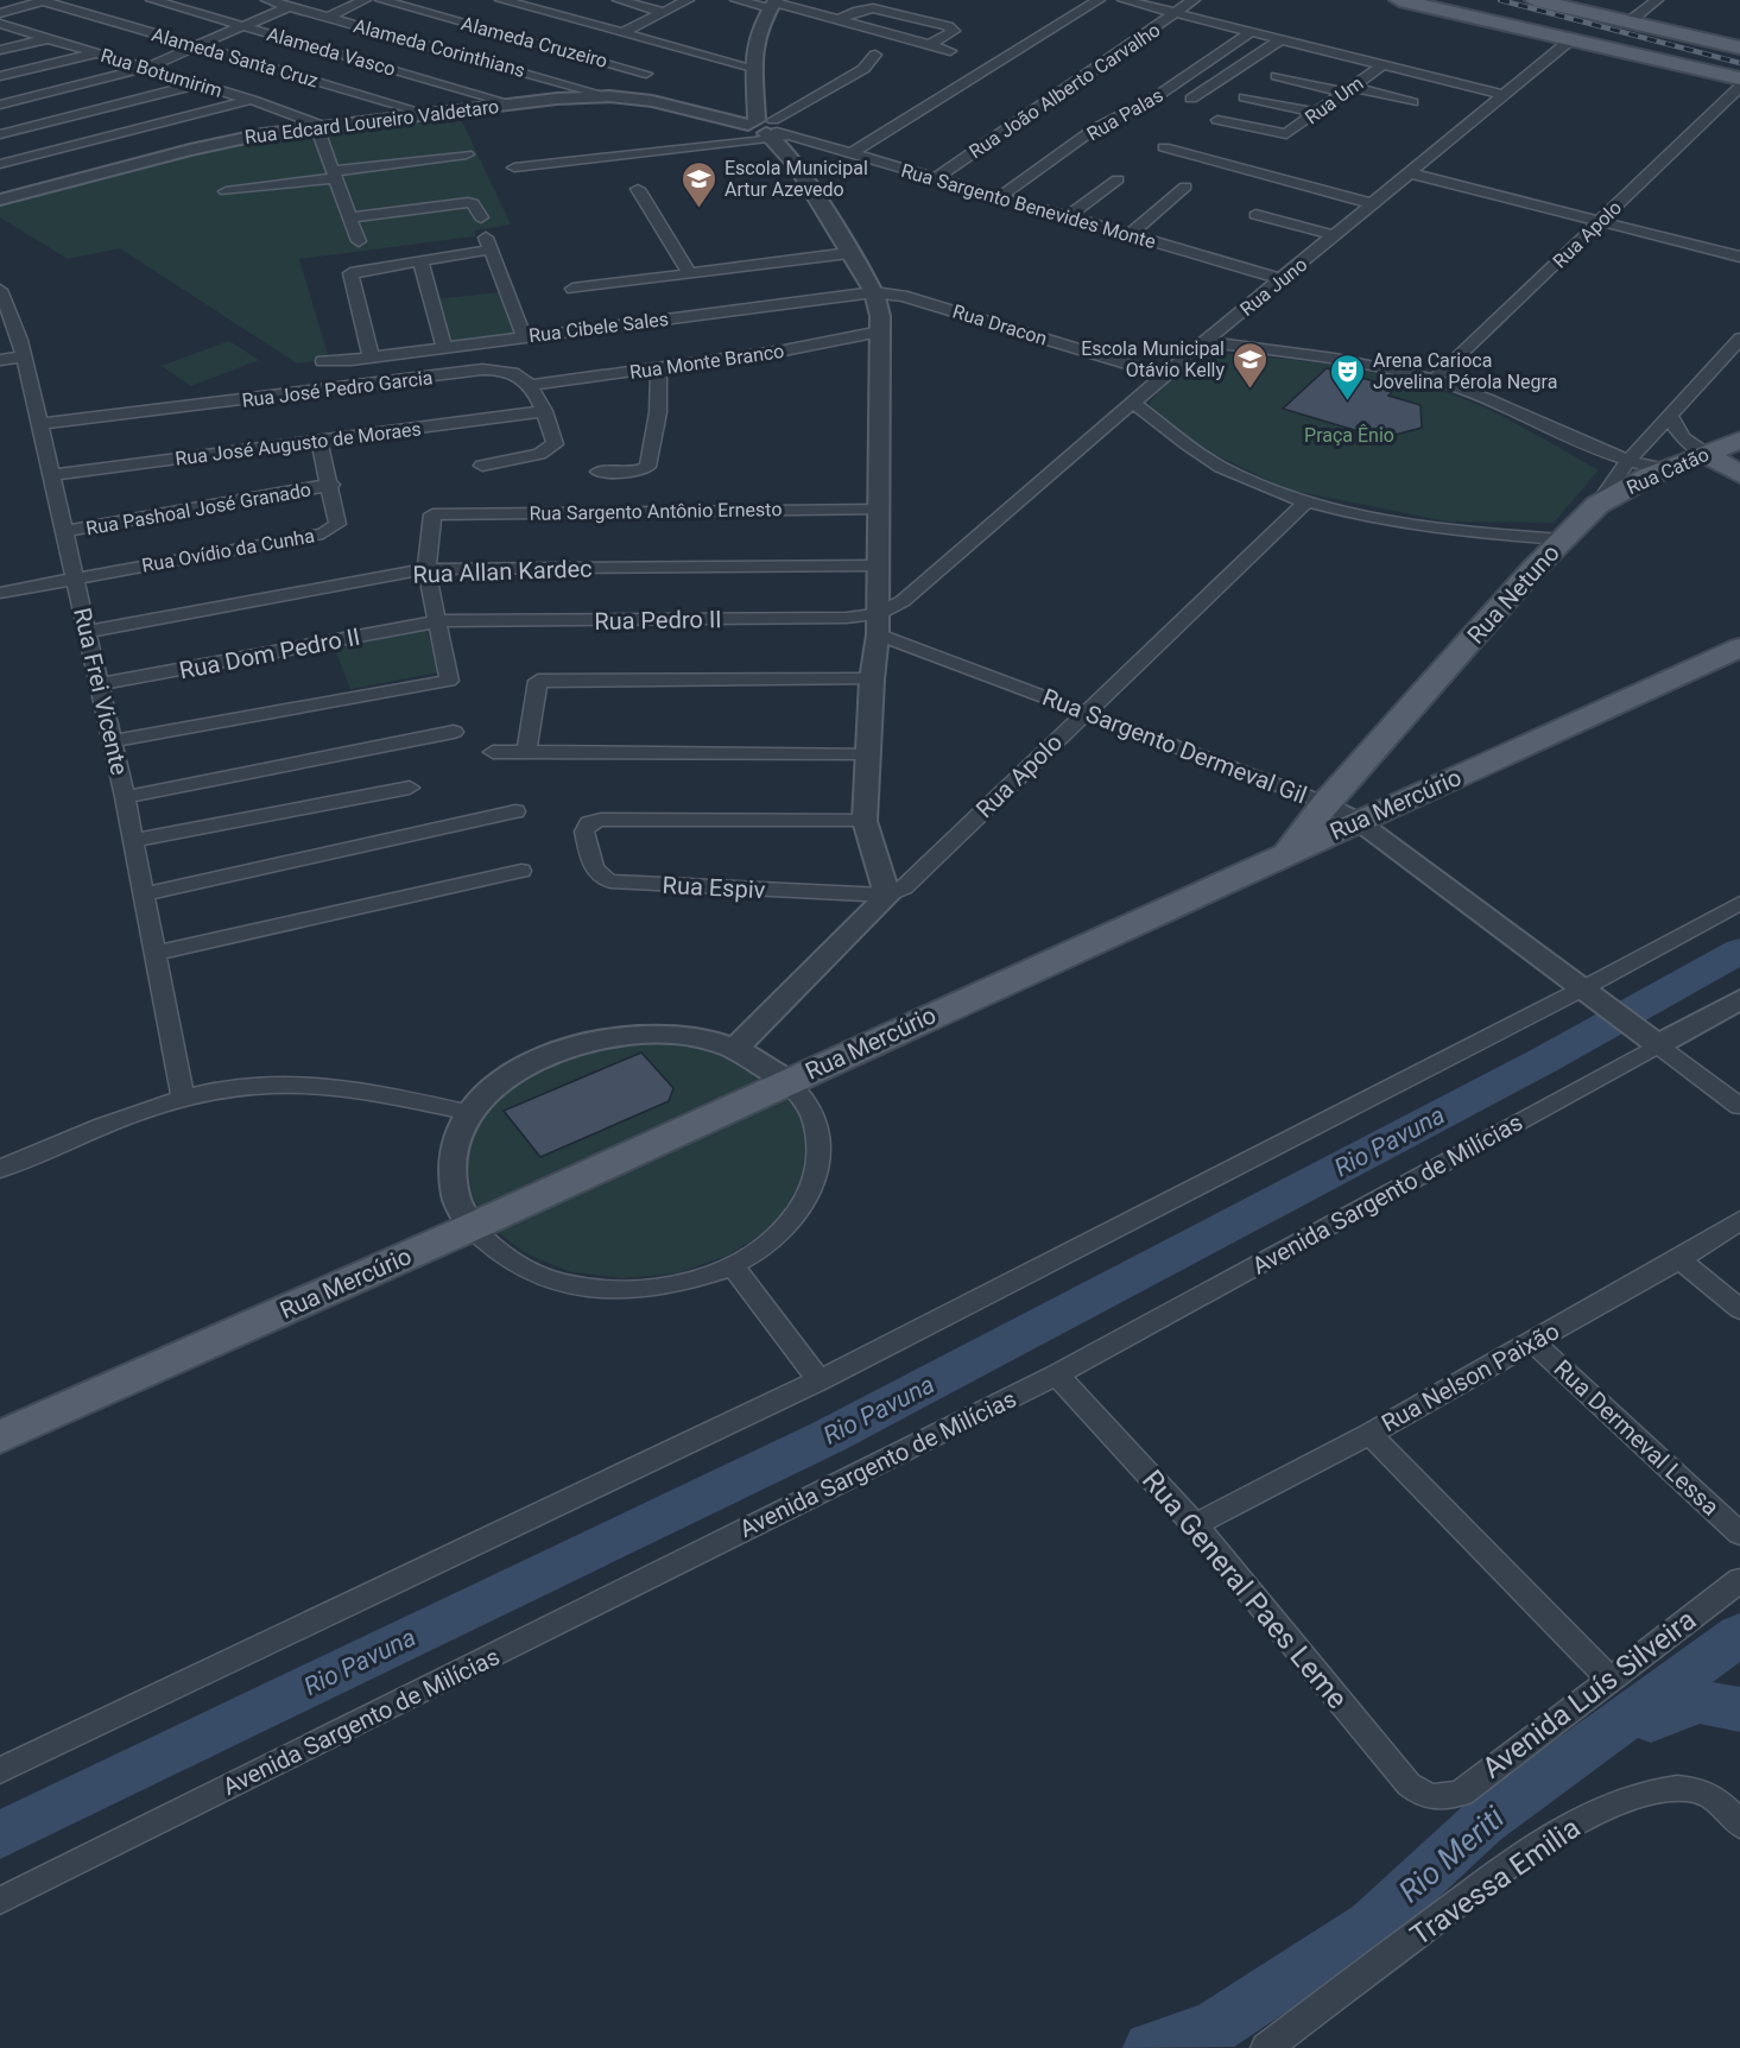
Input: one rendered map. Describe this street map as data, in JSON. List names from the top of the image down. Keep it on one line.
{"streets":{"main road":["Rua Catão","Rua Netuno","Rua Mercúrio"],"street":["Alameda Cruzeiro","Alameda Corinthians","Alameda Vasco","Alameda Santa Cruz","Rua Botumirim","Rua João Alberto Carvalho","Rua Um","Rua Palas","Rua Edcard Loureiro Valdetaro","Rua Sargento Benevides Monte","Rua Apolo","Rua Juno","Rua Dracon","Rua Cibele Sales","Rua Monte Branco","Rua José Pedro Garcia","Rua José Augusto de Moraes","Rua Pashoal José Granado","Rua Sargento Antônio Ernesto","Rua Ovídio da Cunha","Rua Allan Kardec","Rua Pedro II","Rua Dom Pedro II","Rua Frei Vicente","Rua Sargento Dermeval Gil","Rua Espiv","Avenida Sargento de Milícias","Rua Nelson Paixão","Rua Dermeval Lessa","Rua General Paes Leme","Avenida Luís Silveira","Travessa Emilia"]},"crossings":[["Alameda Cruzeiro","Alameda Corinthians"],["Alameda Cruzeiro","Rua Edcard Loureiro Valdetaro"],["Alameda Corinthians","Rua Edcard Loureiro Valdetaro"],["Alameda Vasco","Rua Edcard Loureiro Valdetaro"],["Alameda Santa Cruz","Rua Edcard Loureiro Valdetaro"],["Rua Botumirim","Rua Edcard Loureiro Valdetaro"],["Rua João Alberto Carvalho","Rua Sargento Benevides Monte"],["Rua Palas","Rua Sargento Benevides Monte"],["Rua Edcard Loureiro Valdetaro","Rua Sargento Benevides Monte"],["Rua Sargento Benevides Monte","Rua Juno"],["Rua Apolo","Rua Sargento Dermeval Gil"],["Rua Apolo","Rua Espiv"],["Rua Juno","Rua Dracon"],["Rua Juno","Rua Pedro II"],["Rua Juno","Rua Sargento Dermeval Gil"],["Rua Dracon","Rua Cibele Sales"],["Rua Cibele Sales","Rua José Pedro Garcia"],["Rua Monte Branco","Rua José Pedro Garcia"],["Rua José Pedro Garcia","Rua Frei Vicente"],["Rua José Augusto de Moraes","Rua Ovídio da Cunha"],["Rua José Augusto de Moraes","Rua Frei Vicente"],["Rua Catão","Rua Netuno"],["Rua Pashoal José Granado","Rua Ovídio da Cunha"],["Rua Pashoal José Granado","Rua Frei Vicente"],["Rua Sargento Antônio Ernesto","Rua Allan Kardec"],["Rua Ovídio da Cunha","Rua Frei Vicente"],["Rua Allan Kardec","Rua Frei Vicente"],["Rua Netuno","Rua Sargento Dermeval Gil"],["Rua Netuno","Rua Mercúrio"],["Rua Pedro II","Rua Dom Pedro II"],["Rua Pedro II","Rua Sargento Dermeval Gil"],["Rua Dom Pedro II","Rua Frei Vicente"],["Rua Sargento Dermeval Gil","Rua Mercúrio"],["Rua Sargento Dermeval Gil","Avenida Sargento de Milícias"],["Avenida Sargento de Milícias","Rua General Paes Leme"],["Rua Nelson Paixão","Rua Dermeval Lessa"],["Rua Nelson Paixão","Rua General Paes Leme"],["Rua General Paes Leme","Avenida Luís Silveira"]],"water":["Rio Pavuna","Rio Meriti"],"parks":["Praça Ênio"],"places":{"school or university":["Escola Municipal Artur Azevedo","Escola Municipal Otávio Kelly"],"theatre":["Arena Carioca Jovelina Pérola Negra"]}}
